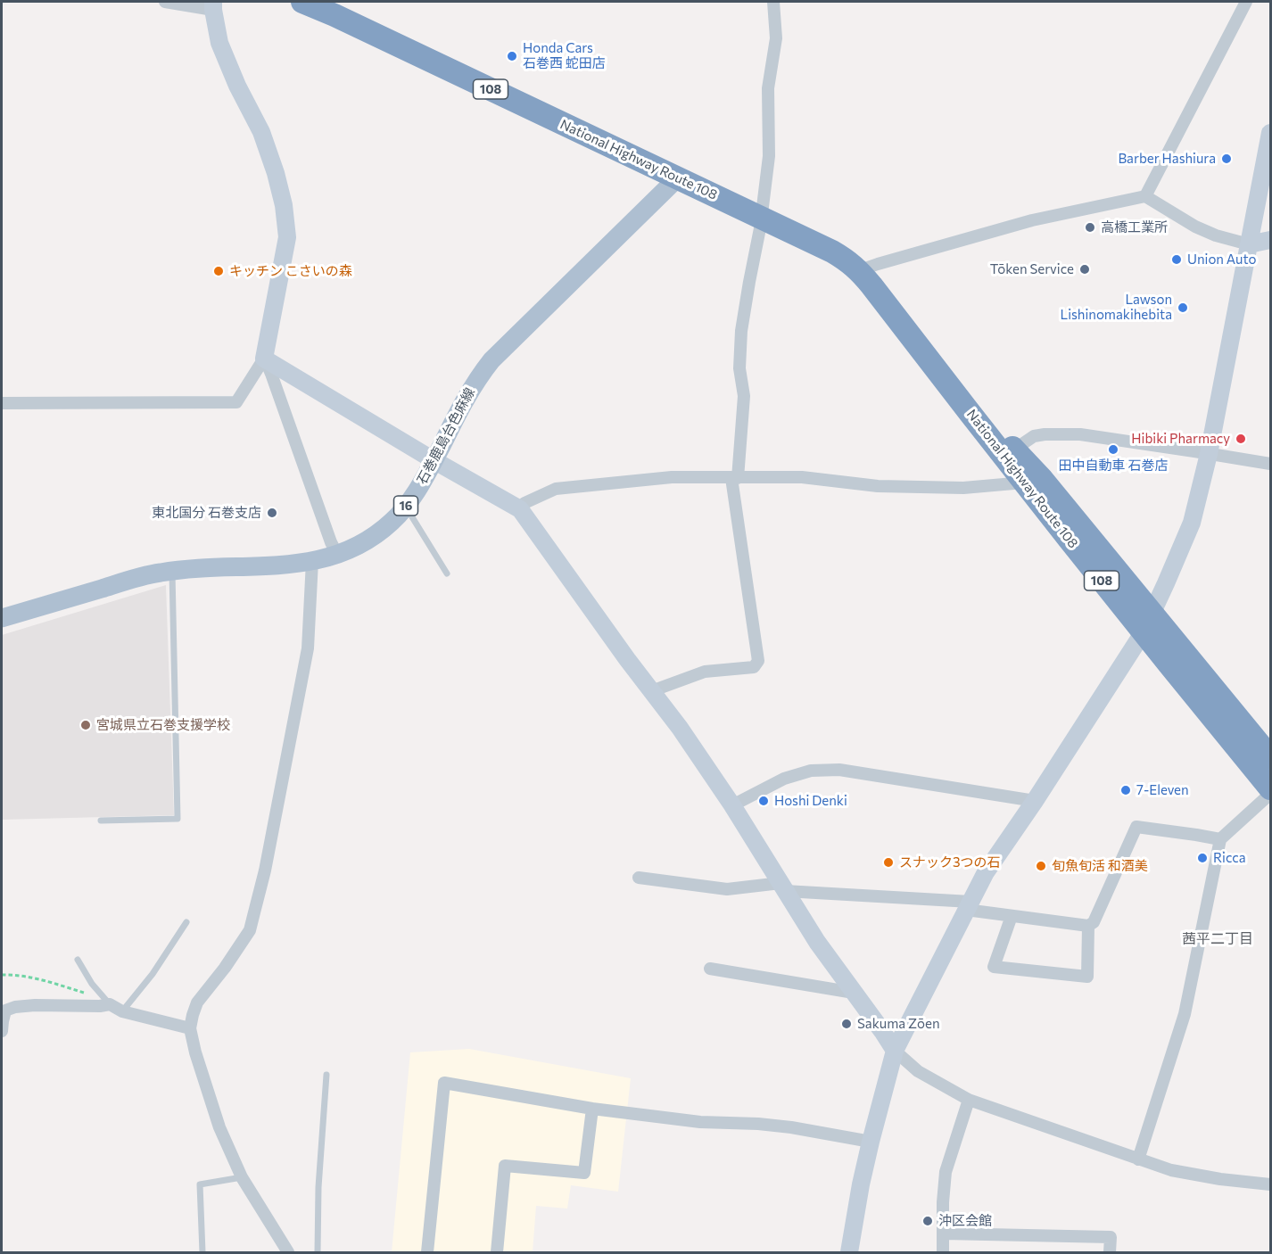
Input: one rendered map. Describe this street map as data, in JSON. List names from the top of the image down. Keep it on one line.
{"streets":{"highway":["108","National Highway Route 108"],"main road":["石巻鹿島台色麻線","16"]},"crossings":[["National Highway Route 108","石巻鹿島台色麻線"]],"districts":["茜平二丁目"],"places":["Honda Cars 石巻西 蛇田店","Barber Hashiura","高橋工業所","Union Auto","Tōken Service","キッチン こさいの森","Lawson Lishinomakihebita","Hibiki Pharmacy","田中自動車 石巻店","東北国分 石巻支店","宮城県立石巻支援学校","7-Eleven","Hoshi Denki","Ricca","スナック3つの石","旬魚旬活 和酒美","Sakuma Zōen","沖区会館"]}
